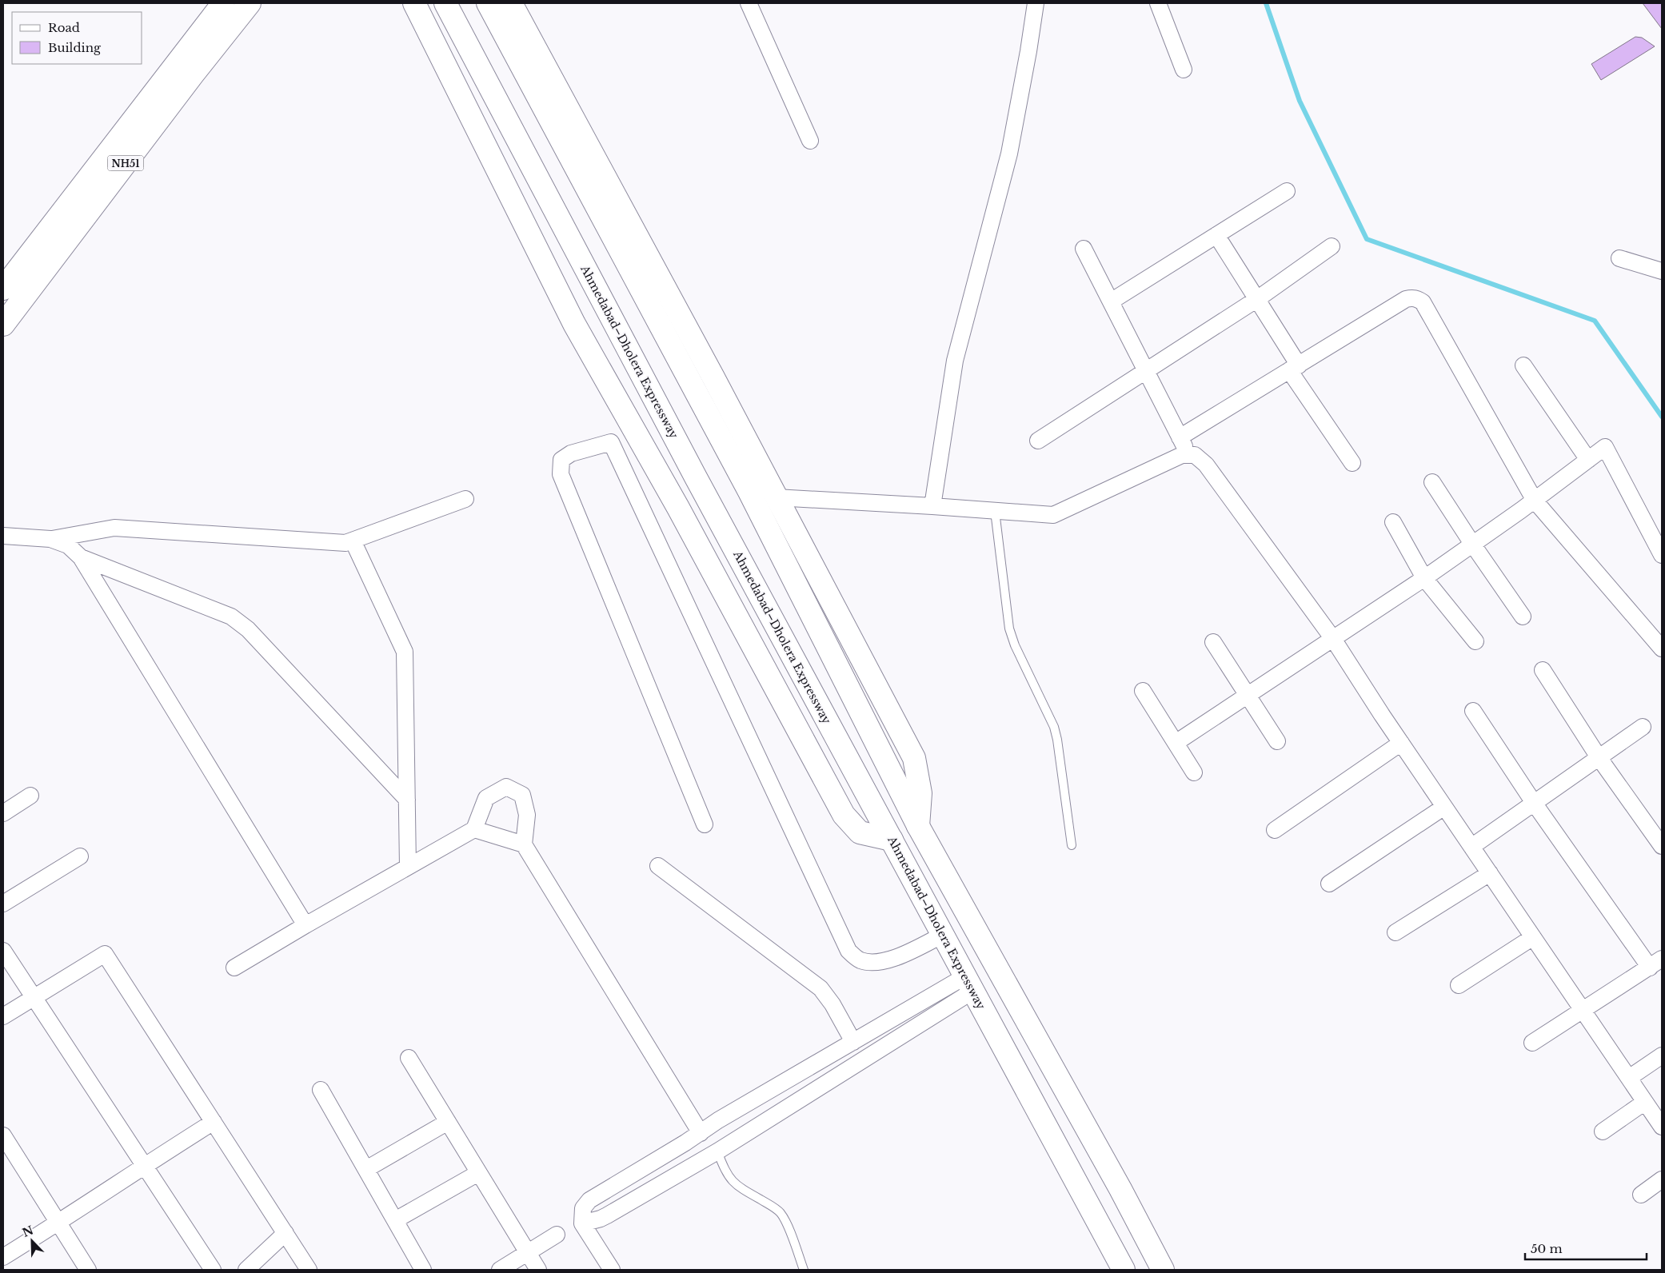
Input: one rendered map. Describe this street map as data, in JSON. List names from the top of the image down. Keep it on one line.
{"streets":{"main road":["NH51","Ahmedabad–Dholera Expressway"]},"legend":["Road","Building"],"scale_bar":"50 m","north":"top left"}
